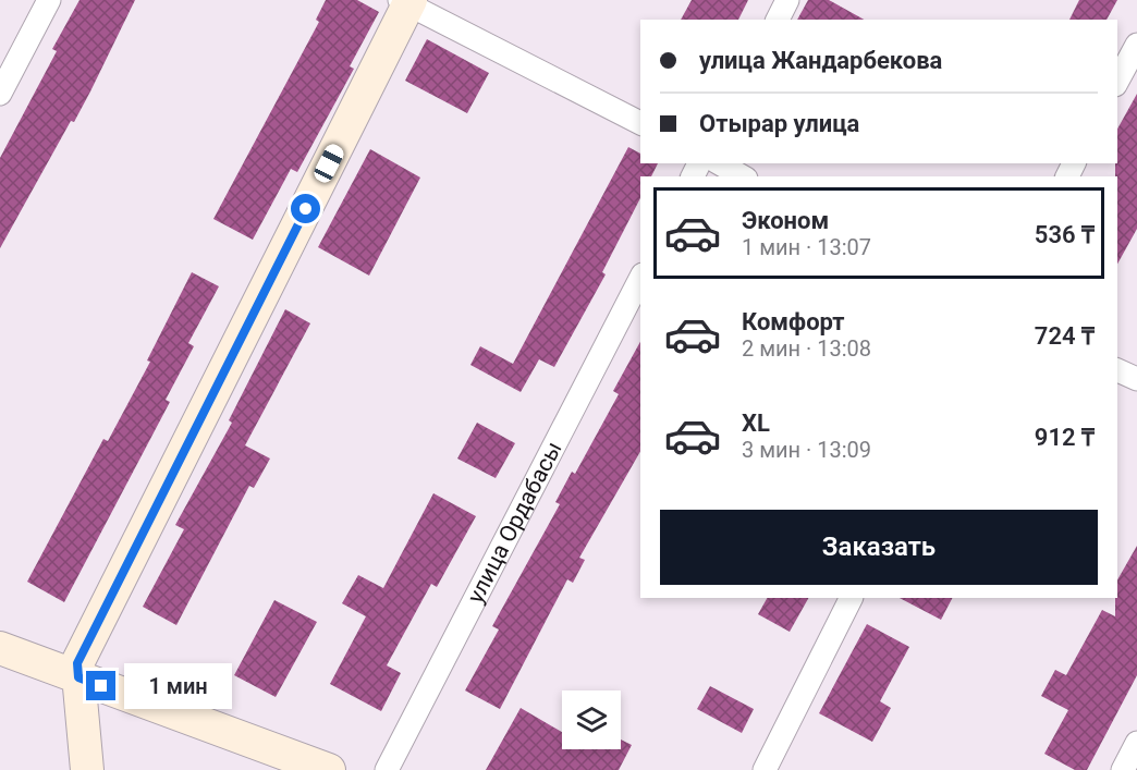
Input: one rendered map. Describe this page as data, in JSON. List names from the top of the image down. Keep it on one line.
{"streets":{"street":["улица Ордабасы"]},"page":{"banner":["улица Жандарбекова","Отырар улица"],"list":[{"name":"Эконом","note":"1 мин · 13:07","value":"536 ₸"},{"name":"Комфорт","note":"2 мин · 13:08","value":"724 ₸"},{"name":"XL","note":"3 мин · 13:09","value":"912 ₸"}],"buttons":"Заказать","bubble":"1 мин"}}
